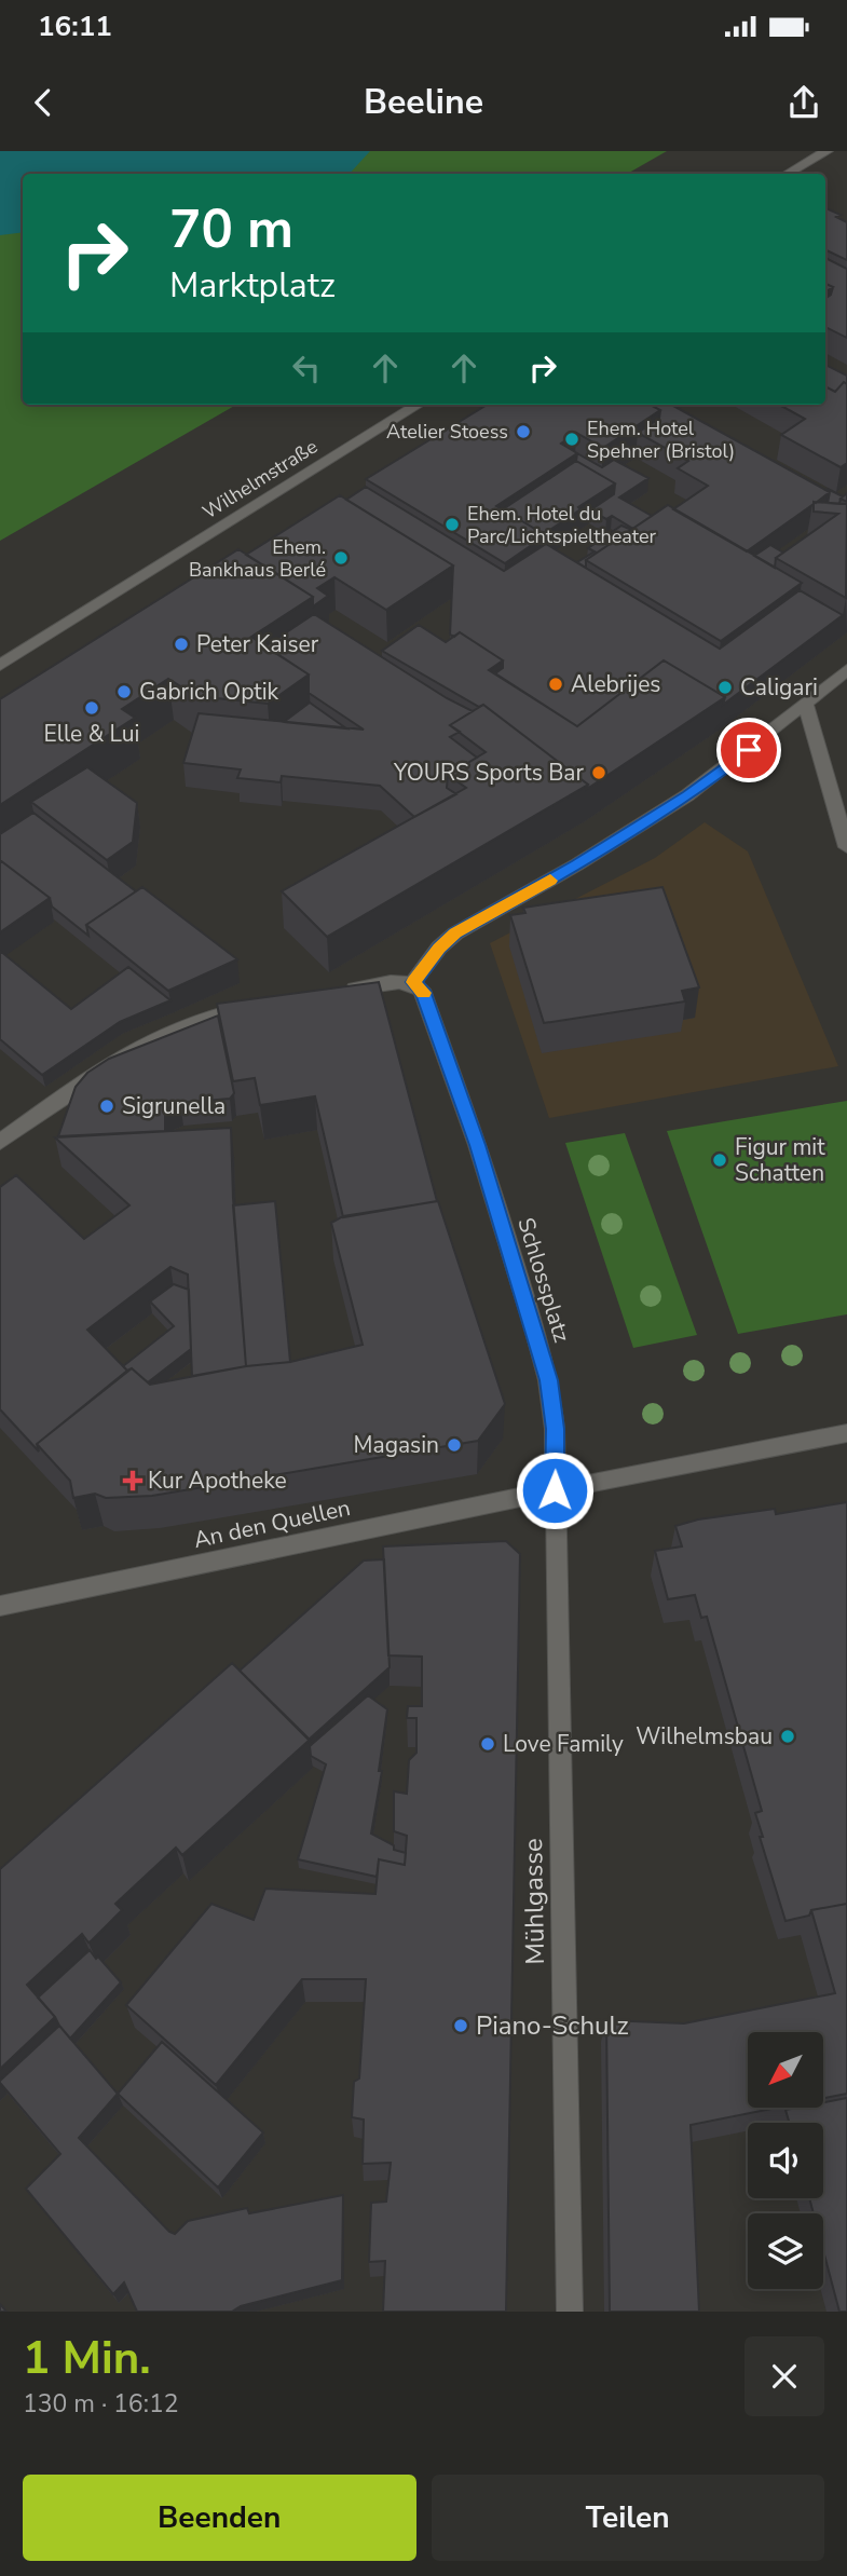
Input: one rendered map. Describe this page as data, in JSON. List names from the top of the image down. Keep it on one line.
{"streets":{"street":["Wilhelmstraße","Schlossplatz","An den Quellen","Mühlgasse"]},"crossings":[["Schlossplatz","An den Quellen"],["Schlossplatz","Mühlgasse"],["An den Quellen","Mühlgasse"]],"places":{"other":["Atelier Stoess","Ehem. Hotel Spehner (Bristol)","Ehem. Hotel du Parc/Lichtspieltheater","Ehem. Bankhaus Berlé","Peter Kaiser","Alebrijes","Caligari","Gabrich Optik","Elle & Lui","YOURS Sports Bar","Sigrunella","Figur mit Schatten","Magasin","Wilhelmsbau","Love Family","Piano-Schulz"],"health":["Kur Apotheke"]},"north":"bottom left","page":{"status":"16:11","header":"Beeline","turn":["70 m","Marktplatz"],"heading":["1 Min.","130 m · 16:12"],"buttons":["Beenden","Teilen"]}}
